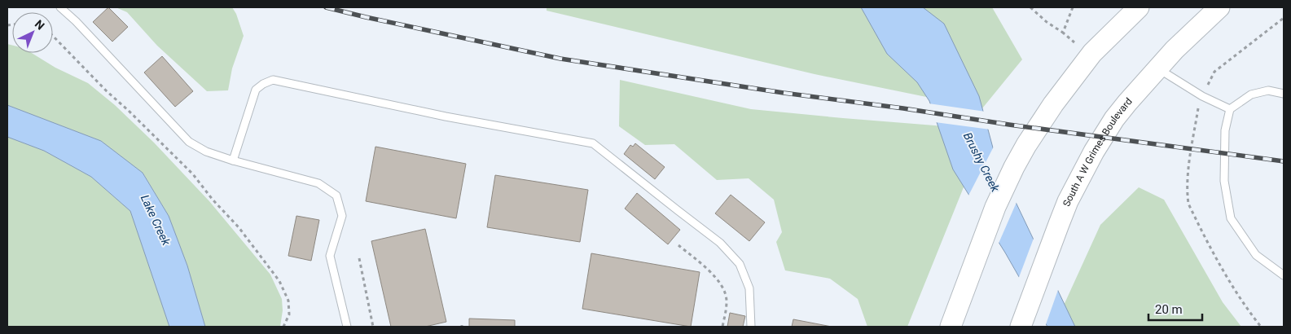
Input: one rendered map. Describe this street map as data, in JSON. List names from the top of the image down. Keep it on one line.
{"streets":{"main road":["South A W Grimes Boulevard"]},"water":["Brushy Creek","Lake Creek"],"scale_bar":"20 m","north":"top right"}
